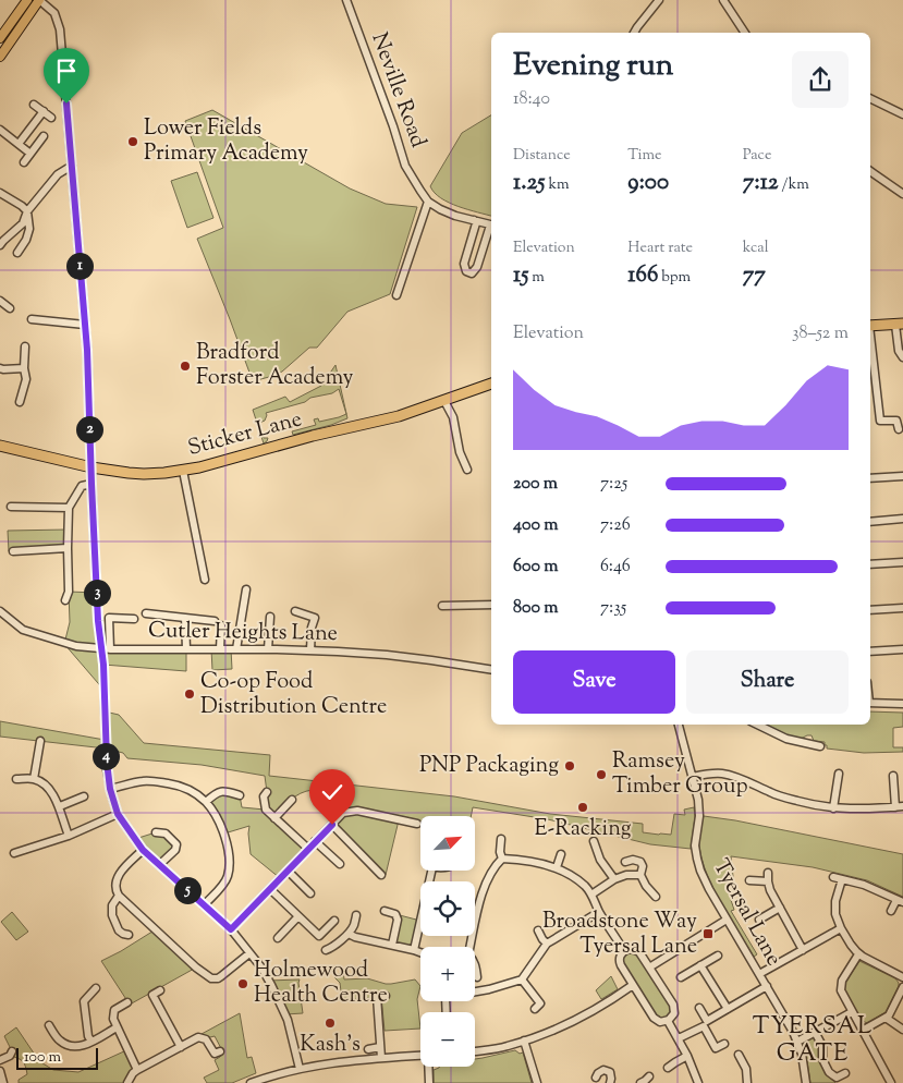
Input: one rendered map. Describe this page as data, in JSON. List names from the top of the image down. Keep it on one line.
{"streets":{"highway":["Sticker Lane"],"street":["Neville Road","Cutler Heights Lane","Tyersal Lane"]},"districts":["TYERSAL GATE"],"places":{"other":["Lower Fields Primary Academy","Bradford Forster Academy","Co-op Food Distribution Centre","PNP Packaging","Ramsey Timber Group","E-Racking","Holmewood Health Centre","Kash's"],"transit":["Broadstone Way Tyersal Lane"]},"scale_bar":"100 m","north":"top right","page":{"heading":["Evening run","18:40"],"stats":[["Distance","1.25 km"],["Time","9:00"],["Pace","7:12 /km"],["Elevation","15 m"],["Heart rate","166 bpm"],["kcal","77"]],"pins":["1","2","3","4","5"],"chart":["Elevation","38–52 m"],"list":[{"name":"200 m","note":"7:25"},{"name":"400 m","note":"7:26"},{"name":"600 m","note":"6:46"},{"name":"800 m","note":"7:35"}],"buttons":["Save","Share"],"map_buttons":["+","−"],"scale":"100 m"}}
